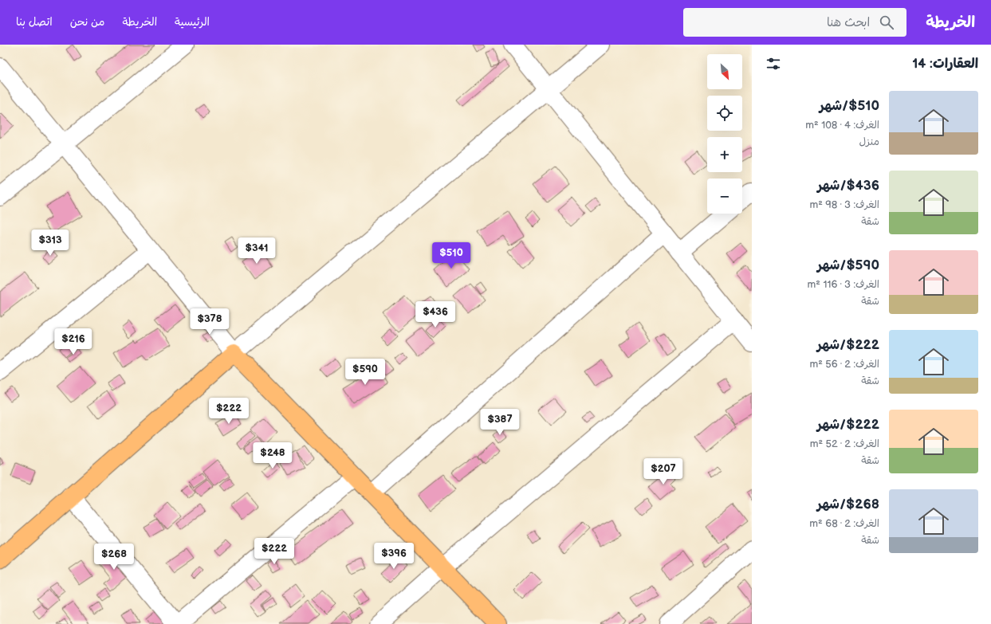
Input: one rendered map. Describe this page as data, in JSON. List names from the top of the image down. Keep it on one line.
{"north":"bottom right","page":{"header":"الخريطة","search":"ابحث هنا","nav":["الرئيسية","الخريطة","من نحن","اتصل بنا"],"heading":"العقارات: 14","map_buttons":["+","−"],"list":[{"name":"$510/شهر","note":"الغرف: 4 · 108 m² · منزل"},{"name":"$436/شهر","note":"الغرف: 3 · 98 m² · شقة"},{"name":"$590/شهر","note":"الغرف: 3 · 116 m² · شقة"},{"name":"$222/شهر","note":"الغرف: 2 · 56 m² · شقة"},{"name":"$222/شهر","note":"الغرف: 2 · 52 m² · شقة"},{"name":"$268/شهر","note":"الغرف: 2 · 68 m² · شقة"}],"price":["$313","$341","$510","$436","$378","$216","$590","$222","$387","$248","$207","$222","$396","$268"]}}
